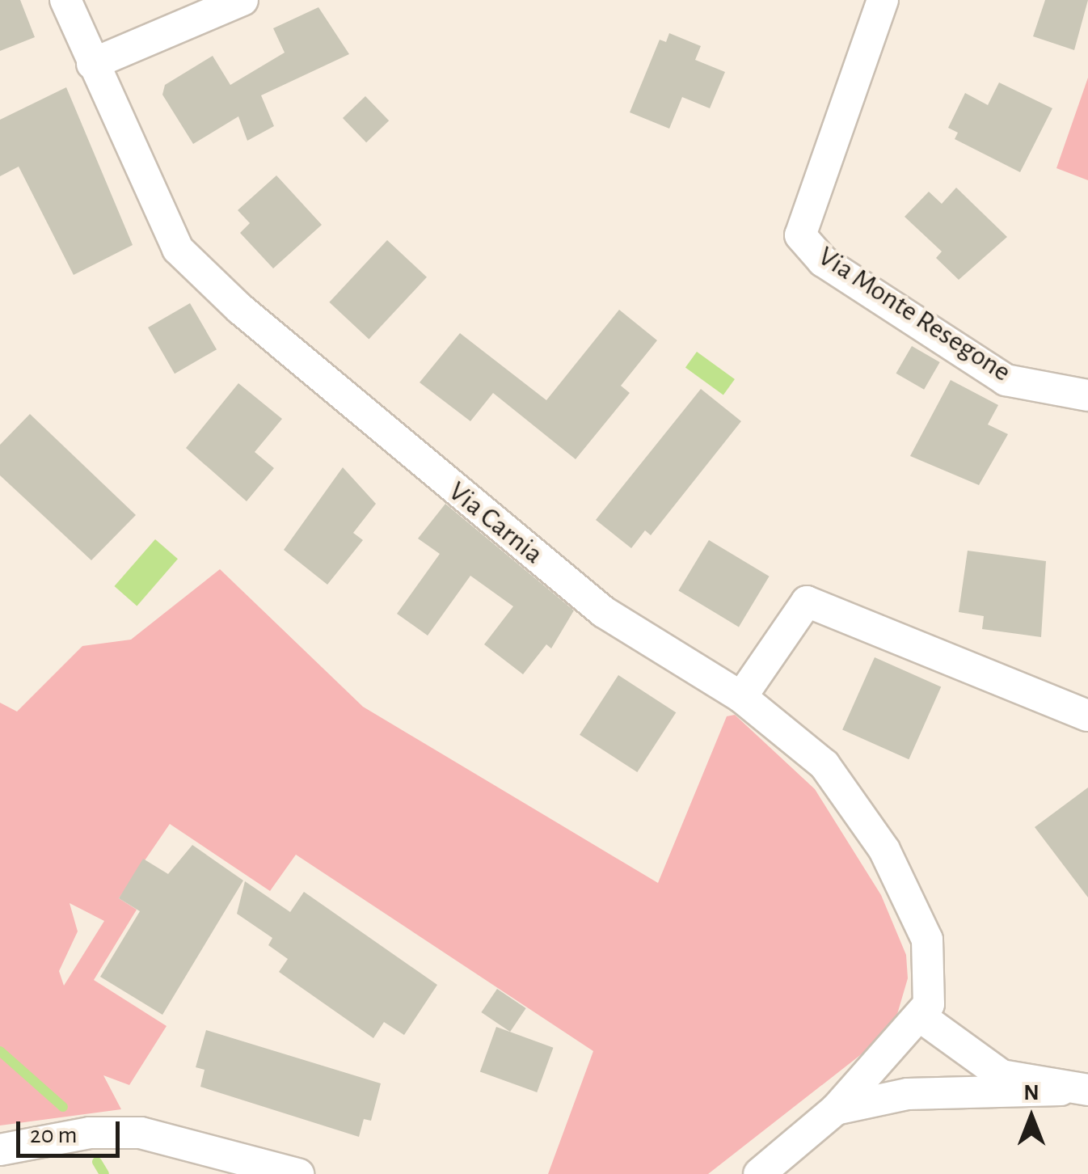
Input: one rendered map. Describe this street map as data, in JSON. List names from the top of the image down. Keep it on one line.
{"streets":{"street":["Via Monte Resegone","Via Carnia"]},"scale_bar":"20 m","north":"top"}
